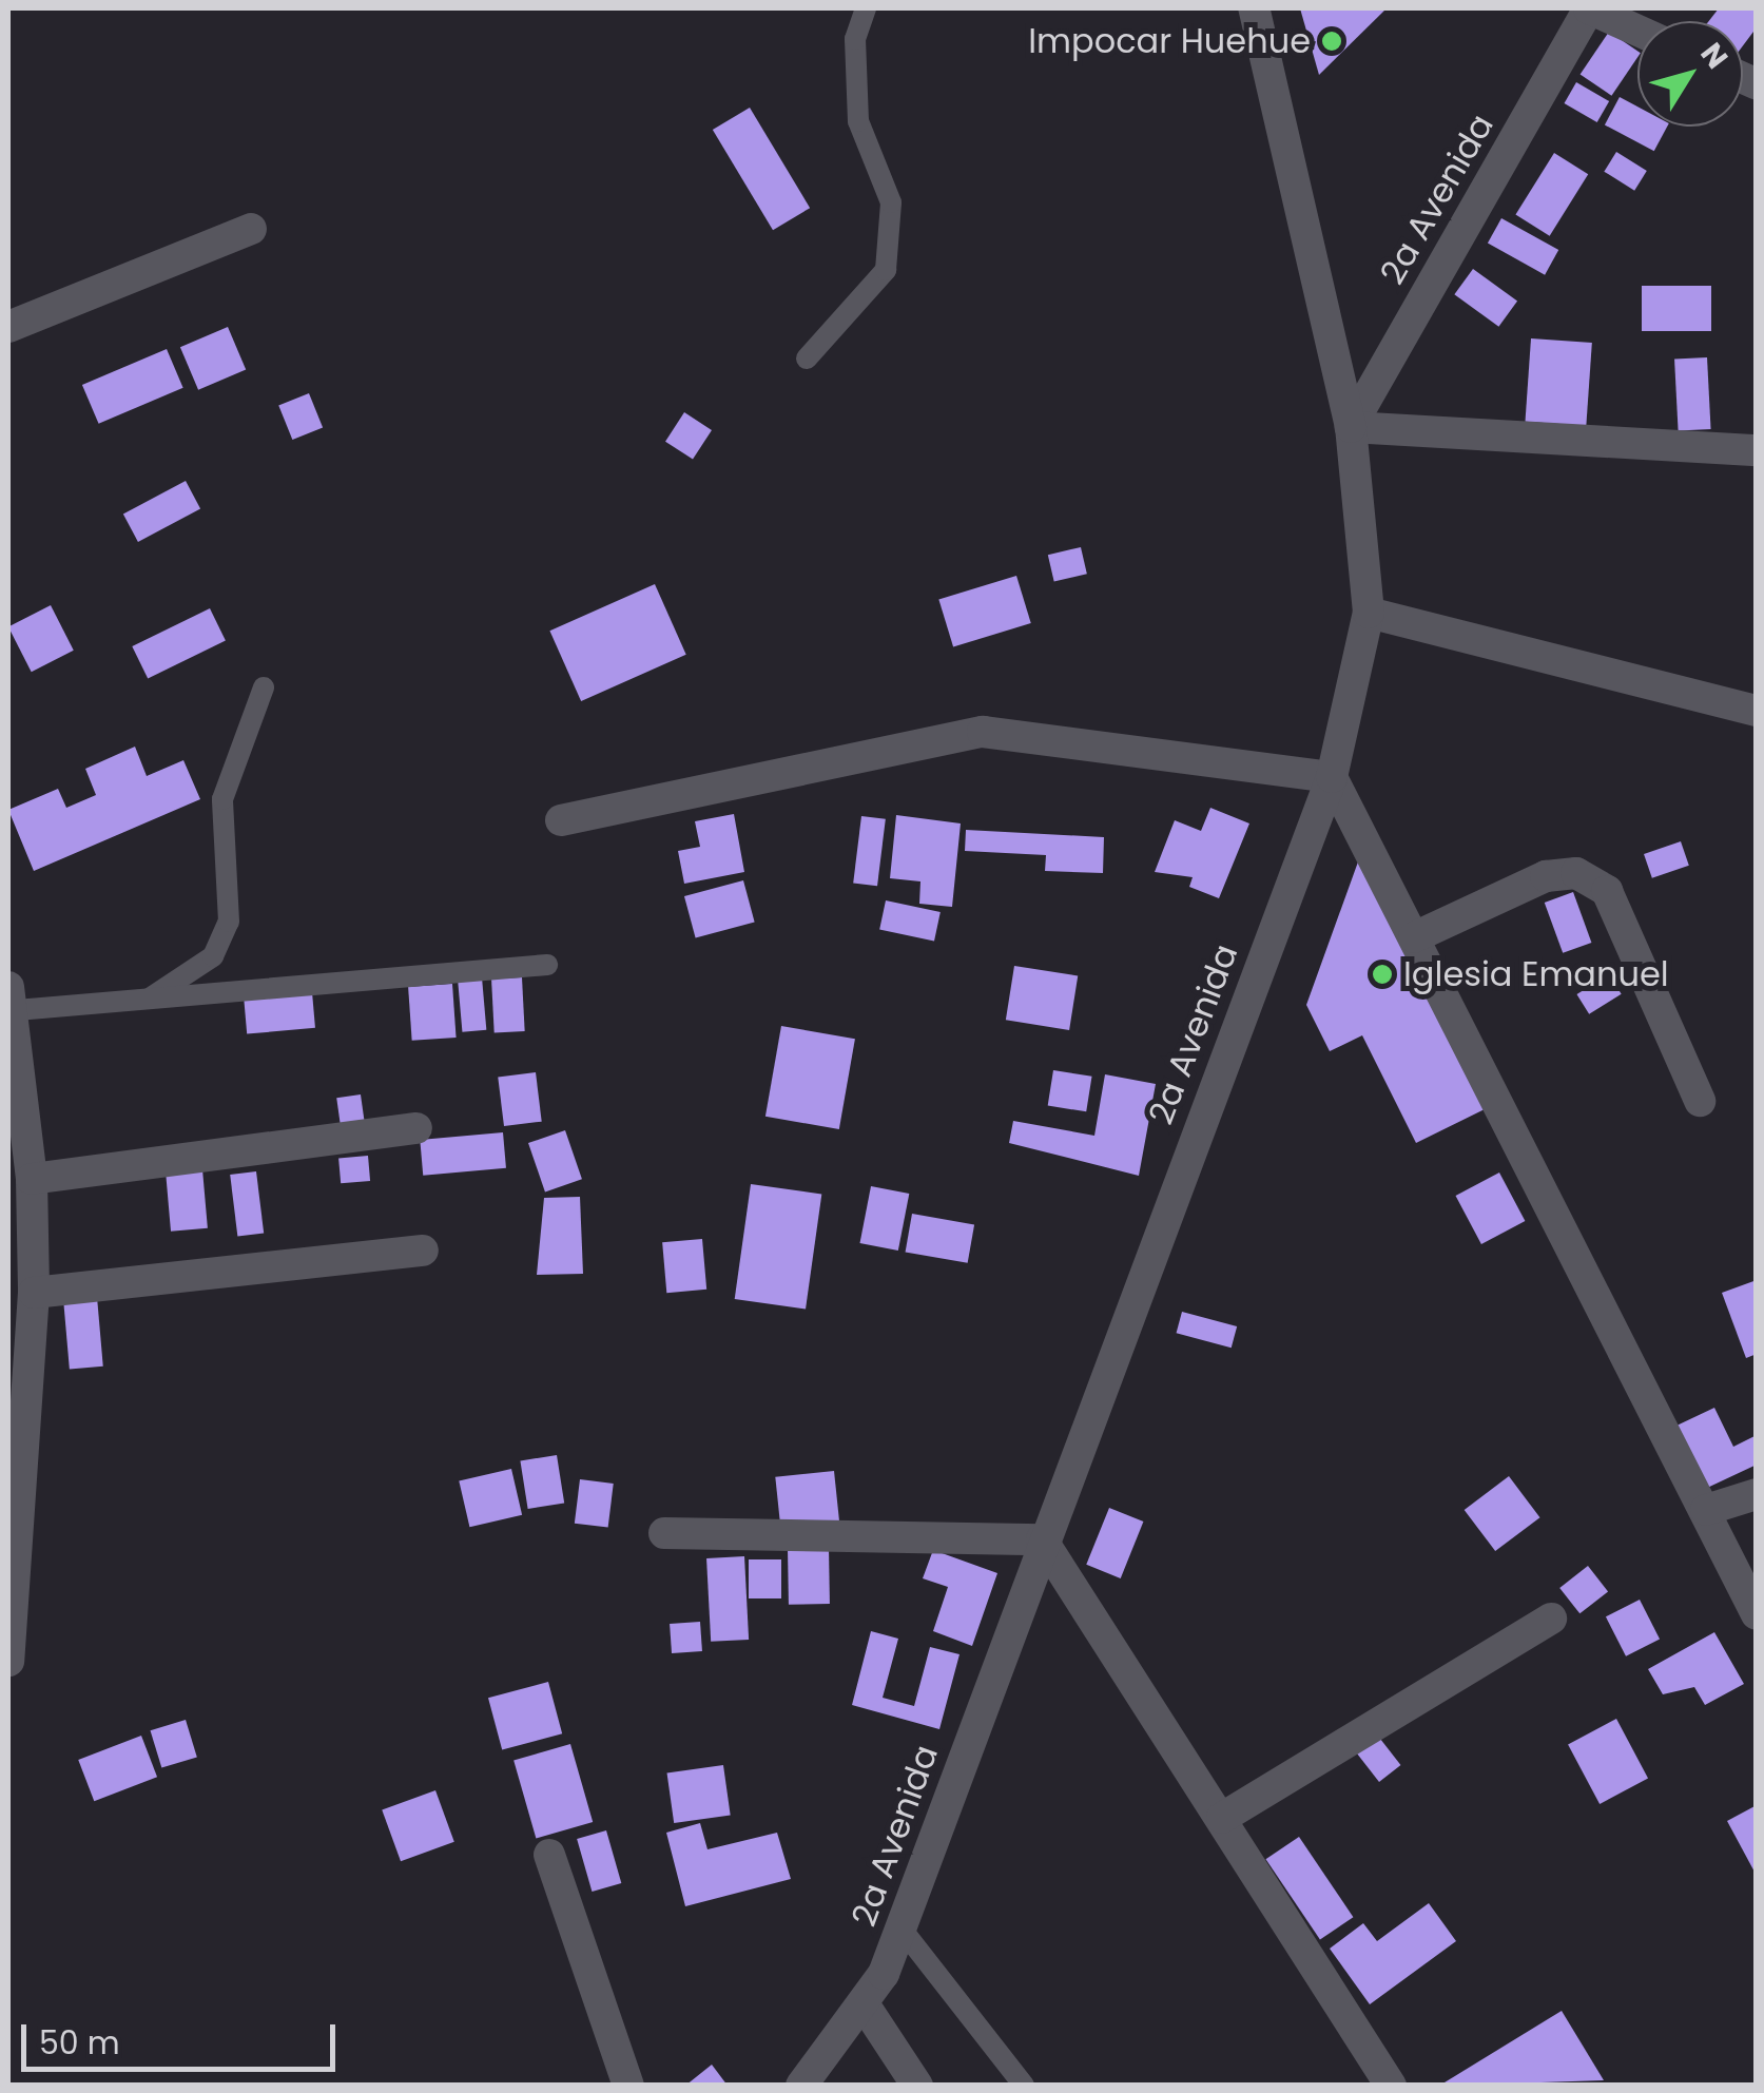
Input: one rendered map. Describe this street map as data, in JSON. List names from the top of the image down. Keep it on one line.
{"streets":{"street":["2a Avenida"]},"places":["Impocar Huehue","Iglesia Emanuel"],"scale_bar":"50 m","north":"top right"}
